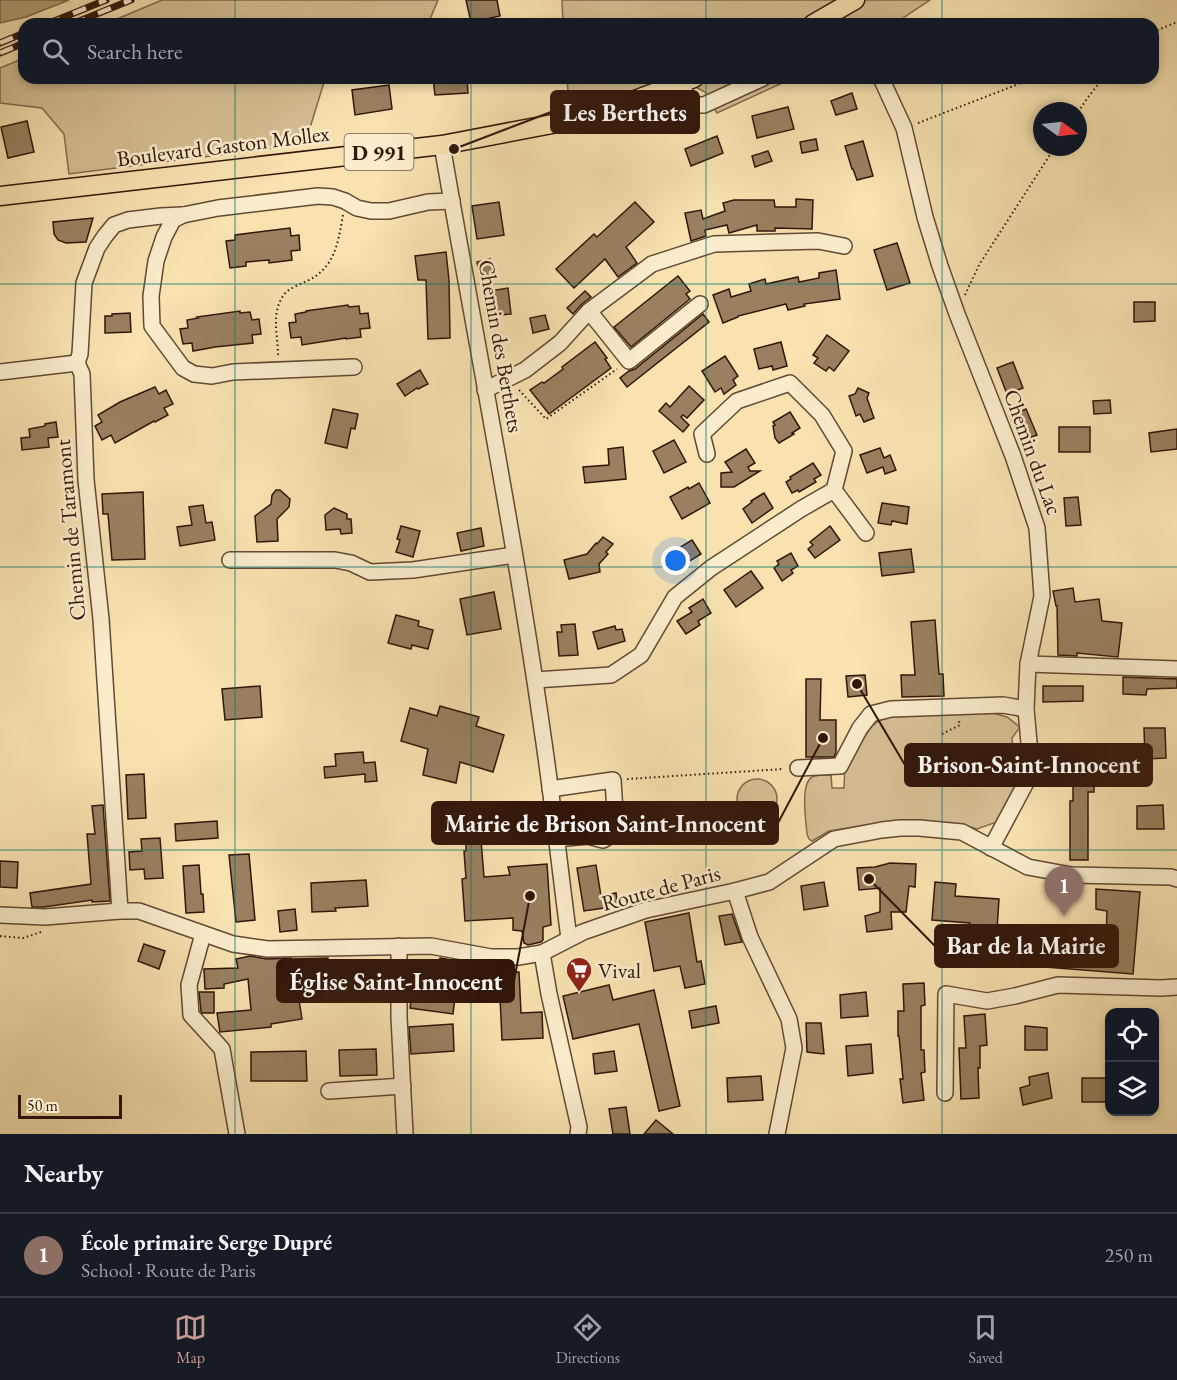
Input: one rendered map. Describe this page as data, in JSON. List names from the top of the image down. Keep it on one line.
{"streets":{"main road":["Boulevard Gaston Mollex","D 991"],"street":["Chemin des Berthets","Chemin du Lac","Chemin de Taramont","Route de Paris"]},"crossings":[["Boulevard Gaston Mollex","Chemin des Berthets"],["Chemin des Berthets","Chemin de Taramont"],["Chemin des Berthets","Route de Paris"],["Chemin du Lac","Route de Paris"],["Chemin de Taramont","Route de Paris"]],"places":{"other":["Les Berthets","Brison-Saint-Innocent","Mairie de Brison Saint-Innocent","Bar de la Mairie","Église Saint-Innocent"],"supermarket":["Vival"]},"scale_bar":"50 m","north":"right","page":{"search":"Search here","pins":"1","scale":"50 m","heading":"Nearby","list":[{"mark":"1","name":"École primaire Serge Dupré","note":"School · Route de Paris","value":"250 m"}],"nav":["Map","Directions","Saved"]}}
